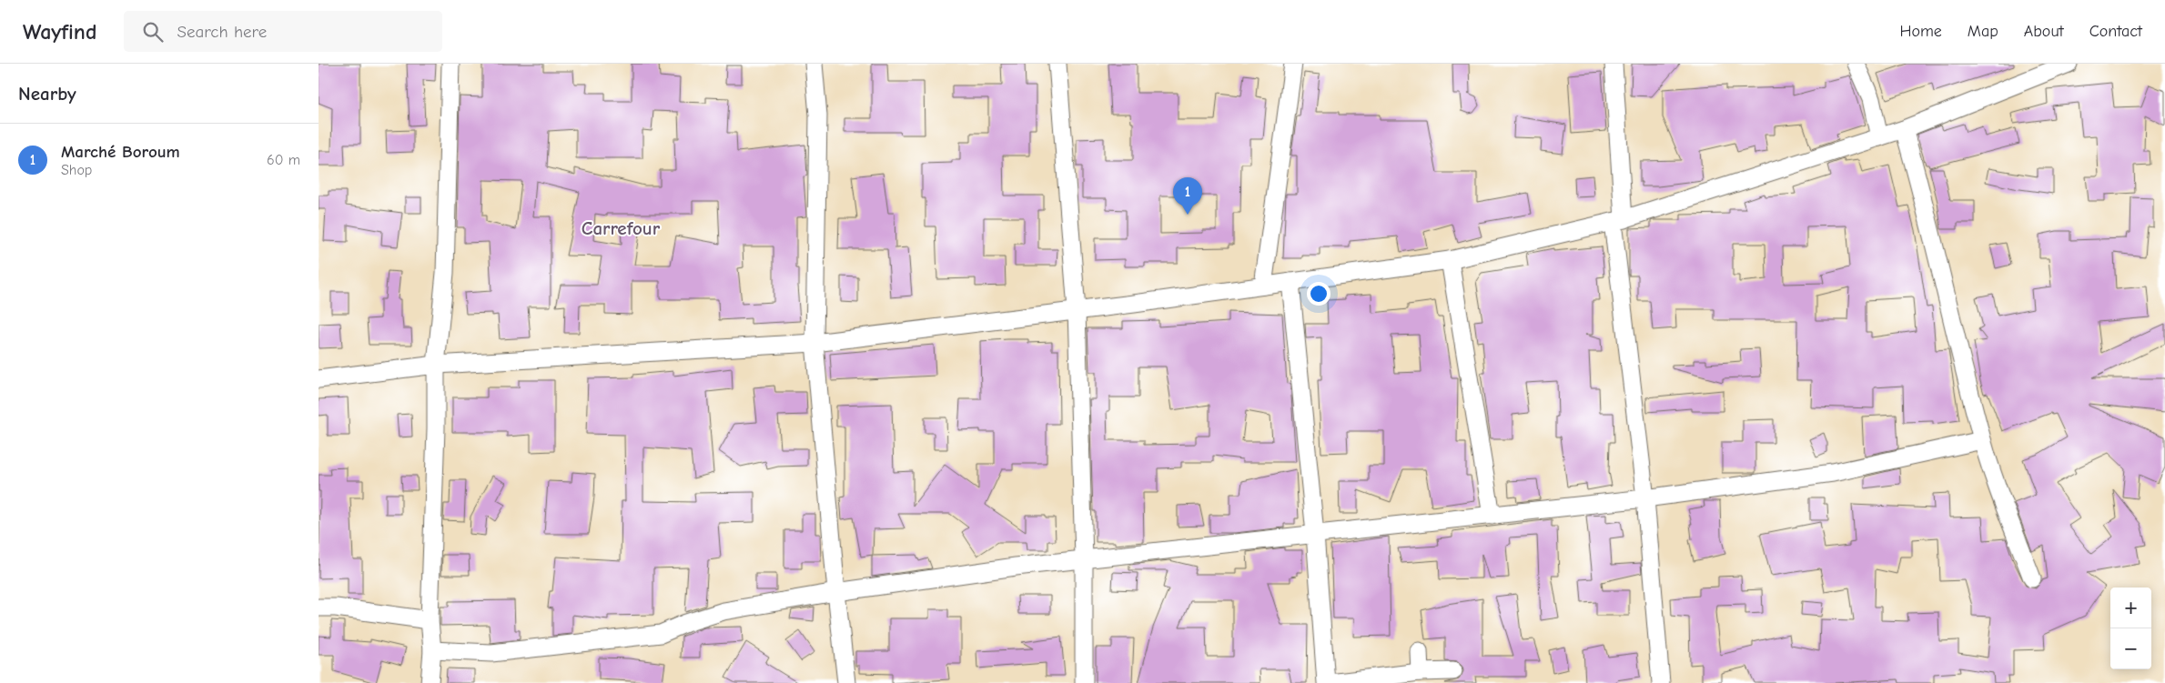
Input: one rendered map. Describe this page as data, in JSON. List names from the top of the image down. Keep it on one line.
{"districts":["Carrefour"],"page":{"header":"Wayfind","search":"Search here","nav":["Home","Map","About","Contact"],"heading":"Nearby","list":[{"mark":"1","name":"Marché Boroum","note":"Shop","value":"60 m"}],"pins":"1","map_buttons":["+","−"]}}
